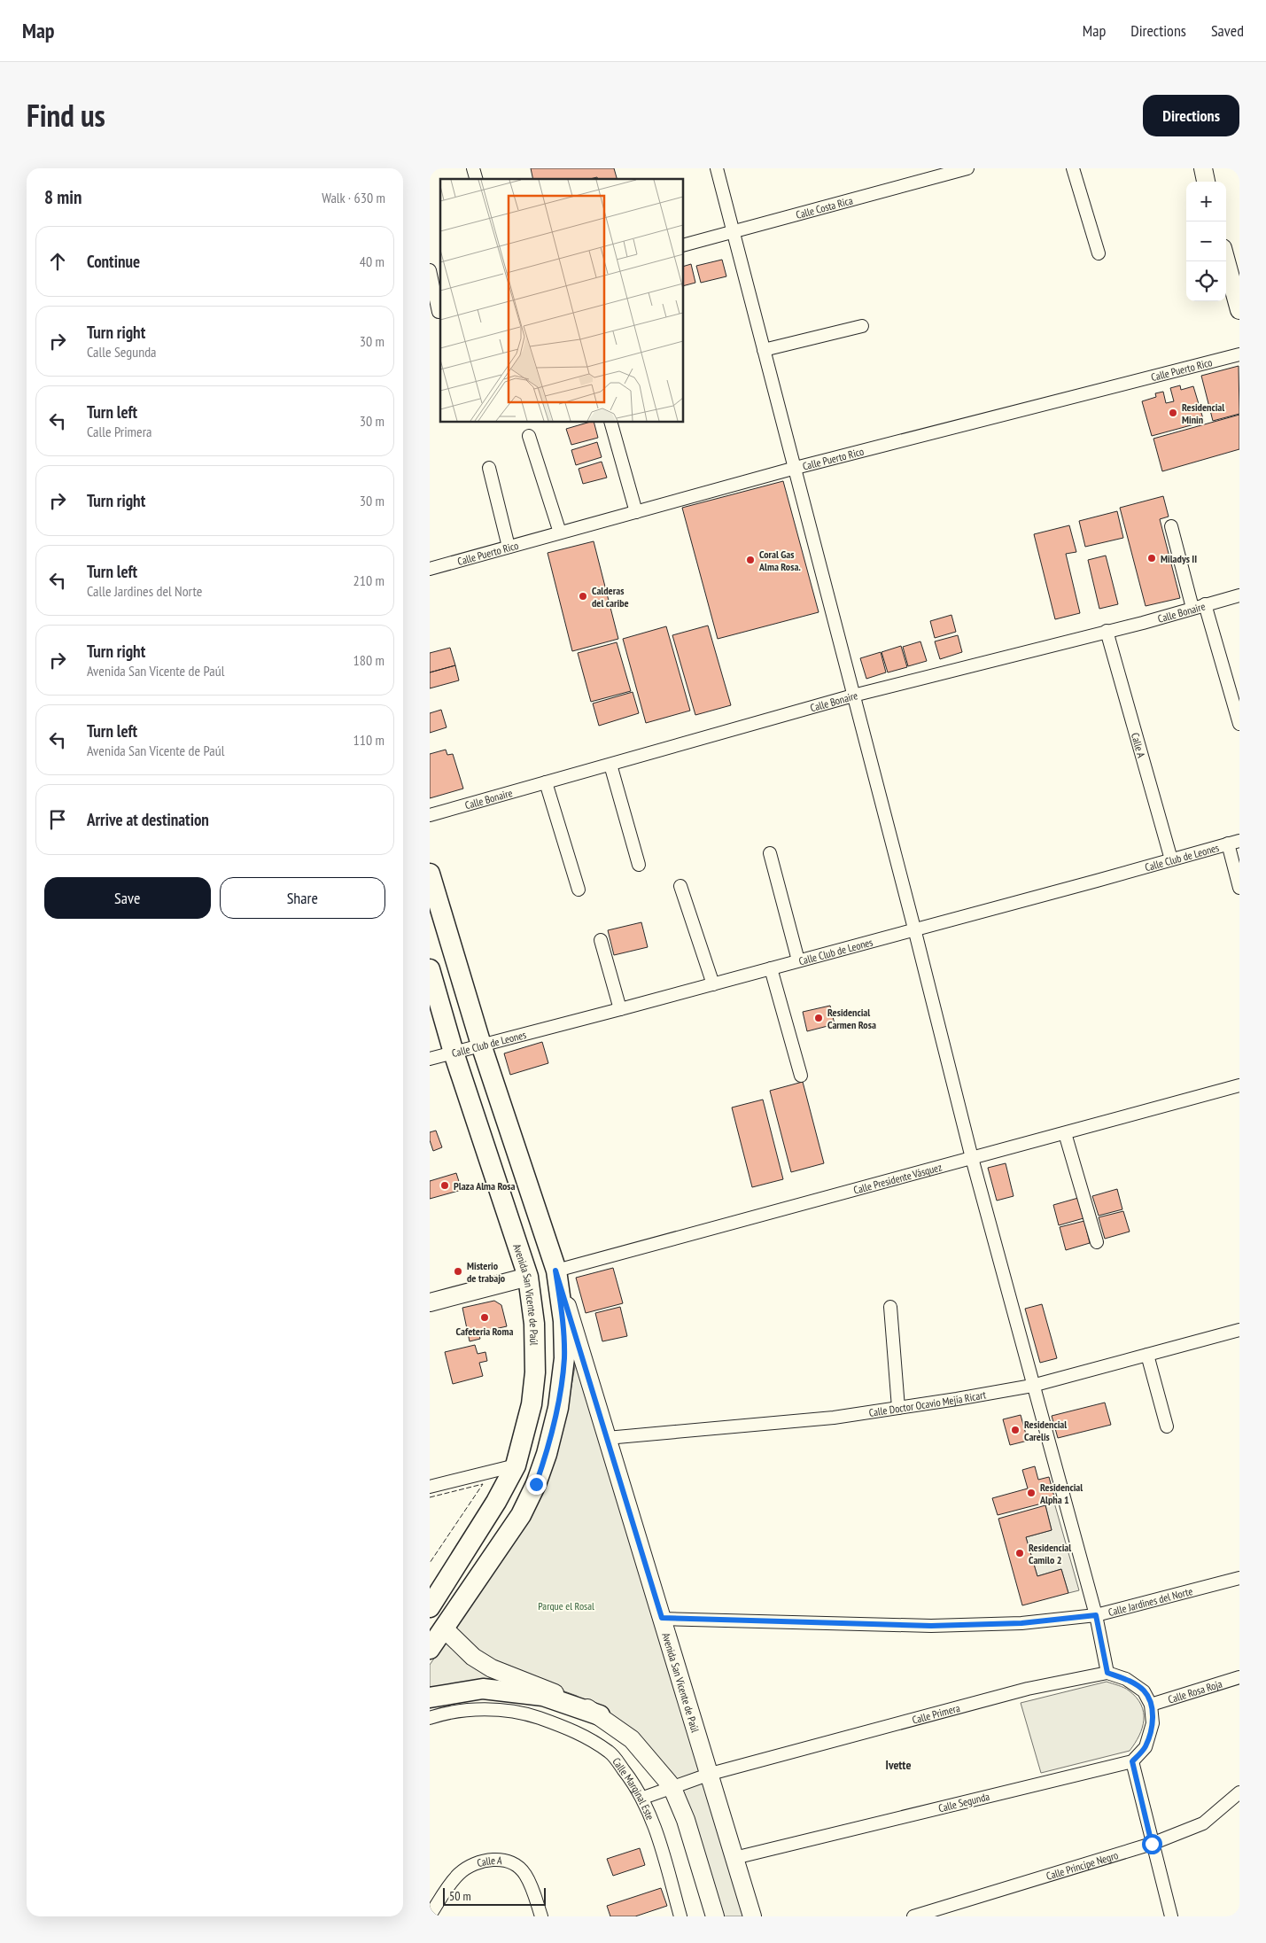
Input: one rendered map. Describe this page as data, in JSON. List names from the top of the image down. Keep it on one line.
{"streets":{"main road":["Avenida San Vicente de Paúl"],"street":["Calle Costa Rica","Calle Puerto Rico","Calle Bonaire","Calle A","Calle Club de Leones","Calle Presidente Vásquez","Calle Doctor Ocavio Mejía Ricart","Calle Jardines del Norte","Calle Rosa Roja","Calle Primera","Calle Marginal Este","Calle Segunda","Calle Principe Negro"]},"crossings":[["Calle Bonaire","Calle A"],["Calle A","Calle Club de Leones"],["Calle Club de Leones","Avenida San Vicente de Paúl"],["Calle Presidente Vásquez","Avenida San Vicente de Paúl"],["Avenida San Vicente de Paúl","Calle Doctor Ocavio Mejía Ricart"],["Avenida San Vicente de Paúl","Calle Jardines del Norte"],["Avenida San Vicente de Paúl","Calle Primera"],["Avenida San Vicente de Paúl","Calle Segunda"],["Calle Primera","Calle Marginal Este"]],"districts":["Ivette"],"parks":["Parque el Rosal"],"places":["Residencial Minin","Miladys II","Coral Gas Alma Rosa.","Calderas del caribe","Residencial Carmen Rosa","Plaza Alma Rosa","Misterio de trabajo","Cafeteria Roma","Residencial Carelis","Residencial Alpha 1","Residencial Camilo 2"],"scale_bar":"50 m","page":{"header":"Map","nav":["Map","Directions","Saved"],"title":"Find us","buttons":["Directions",["Save","Share"]],"heading":["8 min","Walk · 630 m"],"map_buttons":["+","−"],"list":[["Continue","40 m"],["Turn right","Calle Segunda","30 m"],["Turn left","Calle Primera","30 m"],["Turn right","30 m"],["Turn left","Calle Jardines del Norte","210 m"],["Turn right","Avenida San Vicente de Paúl","180 m"],["Turn left","Avenida San Vicente de Paúl","110 m"],"Arrive at destination"],"scale":"50 m"}}
